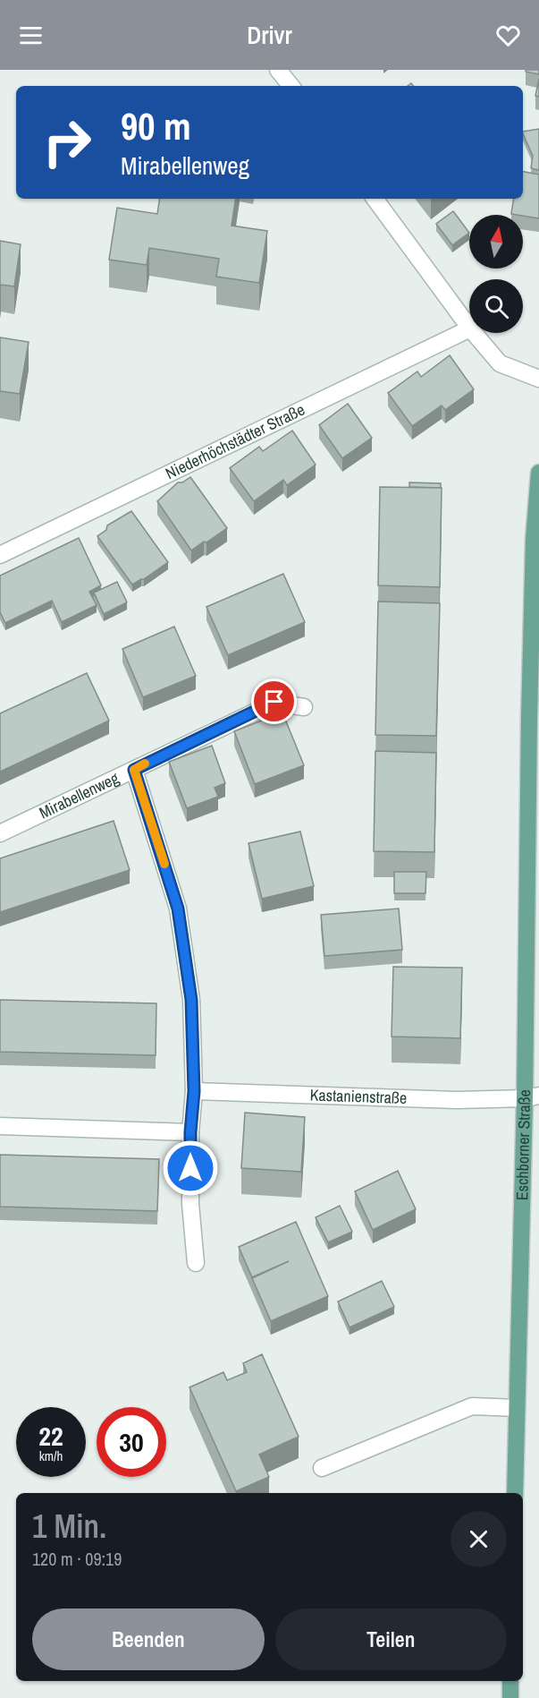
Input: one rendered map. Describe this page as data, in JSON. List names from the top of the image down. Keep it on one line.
{"streets":{"main road":["Eschborner Straße"],"street":["Niederhöchstädter Straße","Mirabellenweg","Kastanienstraße"]},"crossings":[["Kastanienstraße","Eschborner Straße"]],"north":"top","page":{"header":"Drivr","turn":["90 m","Mirabellenweg"],"speed":"22 km/h","limit":"30","heading":["1 Min.","120 m · 09:19"],"buttons":["Beenden","Teilen"]}}
